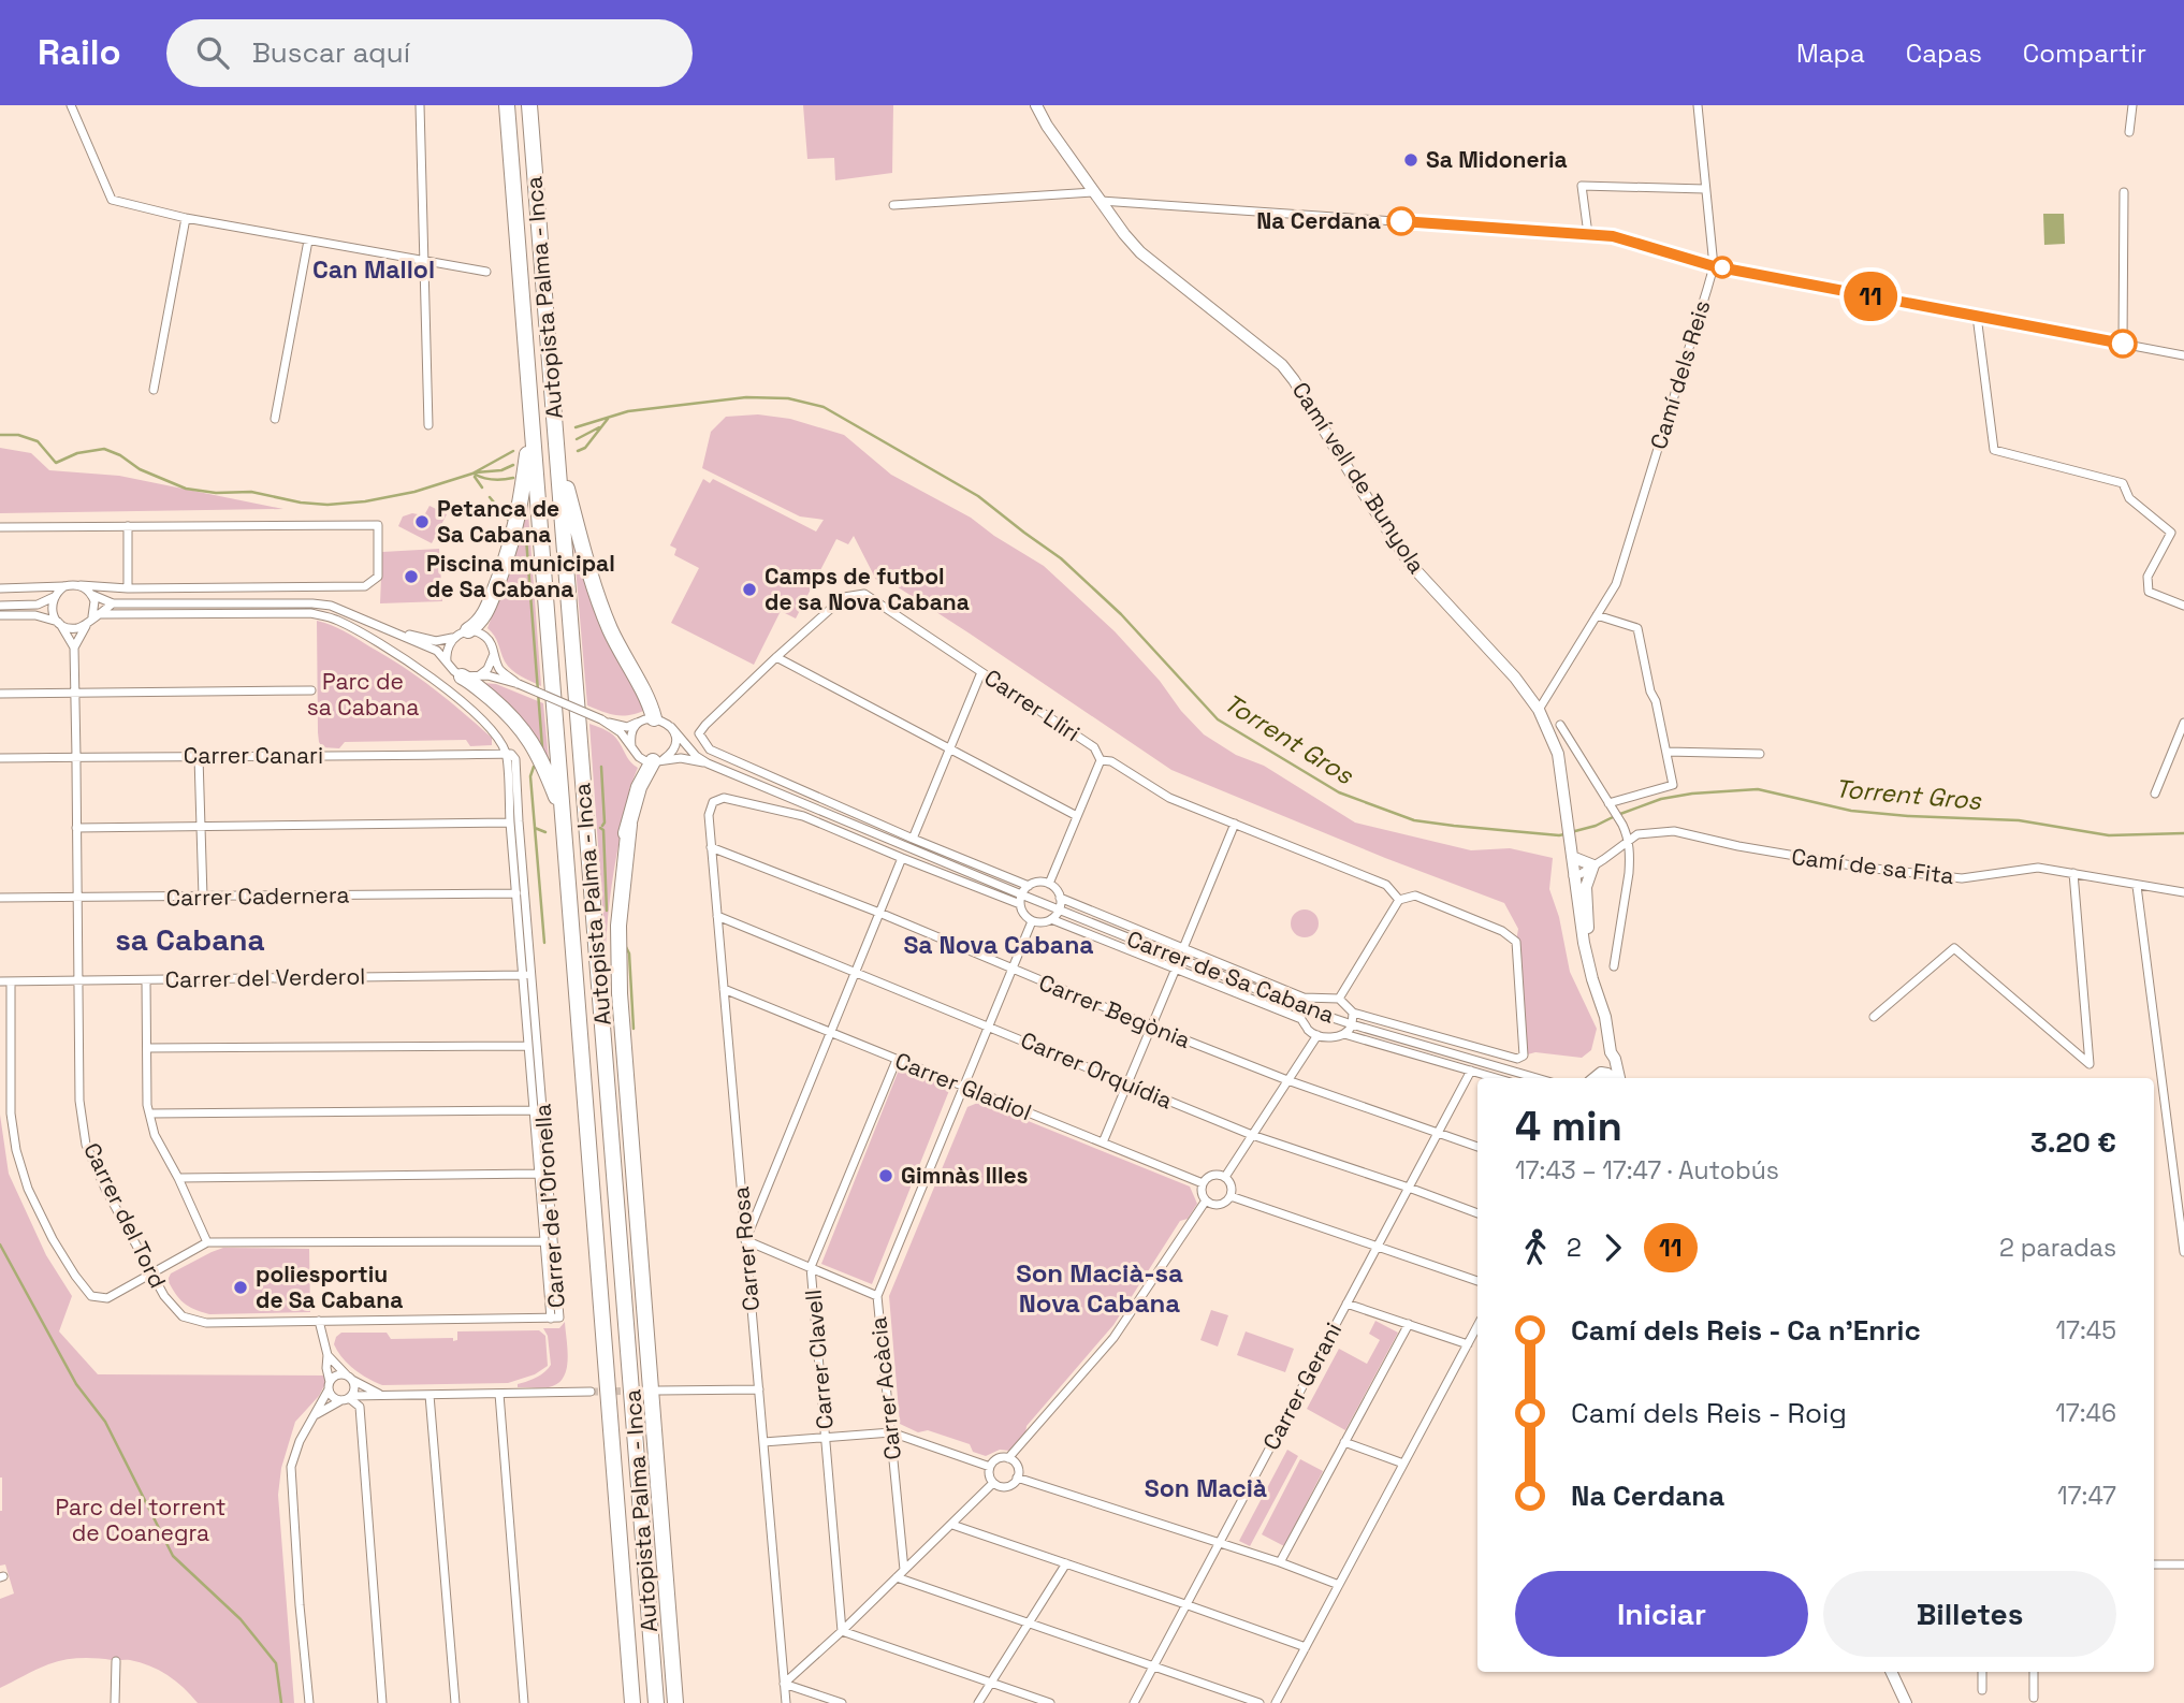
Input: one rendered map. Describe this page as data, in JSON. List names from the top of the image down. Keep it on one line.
{"streets":{"highway":["Autopista Palma - Inca"],"street":["Camí dels Reis","Camí vell de Bunyola","Carrer Lliri","Carrer Canari","Camí de sa Fita","Carrer Cadernera","Carrer de Sa Cabana","Carrer del Verderol","Carrer Begònia","Carrer Orquídia","Carrer Gladiol","Carrer de l'Oronella","Carrer del Tord","Carrer Rosa","Carrer Clavell","Carrer Gerani","Carrer Acàcia"]},"crossings":[["Camí dels Reis","Camí vell de Bunyola"],["Camí vell de Bunyola","Camí de sa Fita"],["Carrer Canari","Carrer de l'Oronella"],["Carrer Canari","Carrer del Tord"],["Carrer Cadernera","Carrer de l'Oronella"],["Carrer Cadernera","Carrer del Tord"],["Carrer del Verderol","Carrer de l'Oronella"],["Carrer del Verderol","Carrer del Tord"],["Carrer Begònia","Carrer Rosa"],["Carrer Begònia","Carrer Gerani"],["Carrer Begònia","Carrer Acàcia"],["Carrer Orquídia","Carrer Rosa"],["Carrer Orquídia","Carrer Gerani"],["Carrer Orquídia","Carrer Acàcia"],["Carrer Gladiol","Carrer Rosa"],["Carrer Gladiol","Carrer Clavell"],["Carrer Gladiol","Carrer Acàcia"],["Carrer de l'Oronella","Carrer del Tord"]],"districts":["Can Mallol","sa Cabana","Sa Nova Cabana","Son Macià-sa Nova Cabana","Son Macià"],"water":["Torrent Gros"],"parks":["Parc de sa Cabana","Parc del torrent de Coanegra"],"places":["Sa Midoneria","Na Cerdana","Petanca de Sa Cabana","Piscina municipal de Sa Cabana","Camps de futbol de sa Nova Cabana","Gimnàs Illes","poliesportiu de Sa Cabana"],"lines":["bus line 11"],"page":{"header":"Railo","search":"Buscar aquí","nav":["Mapa","Capas","Compartir"],"on_map":"11","heading":["4 min","17:43 – 17:47 · Autobús","3.20 €"],"legs":["2","11","2 paradas"],"list":[{"name":"Camí dels Reis - Ca n'Enric","value":"17:45"},{"name":"Camí dels Reis - Roig","value":"17:46"},{"name":"Na Cerdana","value":"17:47"}],"buttons":["Iniciar","Billetes"]}}
